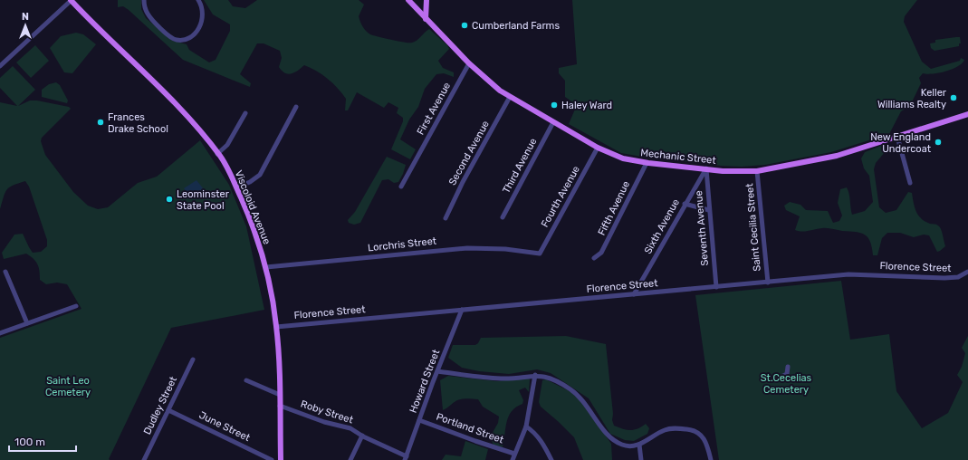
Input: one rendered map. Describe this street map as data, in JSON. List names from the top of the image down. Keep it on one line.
{"streets":{"main road":["Mechanic Street","Viscoloid Avenue"],"street":["First Avenue","Second Avenue","Third Avenue","Fourth Avenue","Fifth Avenue","Sixth Avenue","Saint Cecilia Street","Seventh Avenue","Lorchris Street","Florence Street","Howard Street","Dudley Street","Roby Street","June Street","Portland Street"]},"crossings":[["First Avenue","Mechanic Street"],["Second Avenue","Mechanic Street"],["Mechanic Street","Third Avenue"],["Mechanic Street","Fourth Avenue"],["Mechanic Street","Fifth Avenue"],["Mechanic Street","Sixth Avenue"],["Mechanic Street","Saint Cecilia Street"],["Mechanic Street","Seventh Avenue"],["Fourth Avenue","Lorchris Street"],["Viscoloid Avenue","Lorchris Street"],["Viscoloid Avenue","Florence Street"],["Viscoloid Avenue","Roby Street"],["Sixth Avenue","Seventh Avenue"],["Sixth Avenue","Florence Street"],["Saint Cecilia Street","Florence Street"],["Seventh Avenue","Florence Street"],["Florence Street","Howard Street"],["Howard Street","Roby Street"],["Howard Street","Portland Street"],["Dudley Street","June Street"]],"parks":["St.Cecelias Cemetery","Saint Leo Cemetery"],"places":["Cumberland Farms","Keller Williams Realty","Haley Ward","Frances Drake School","New England Undercoat","Leominster State Pool"],"scale_bar":"100 m","north":"top"}
